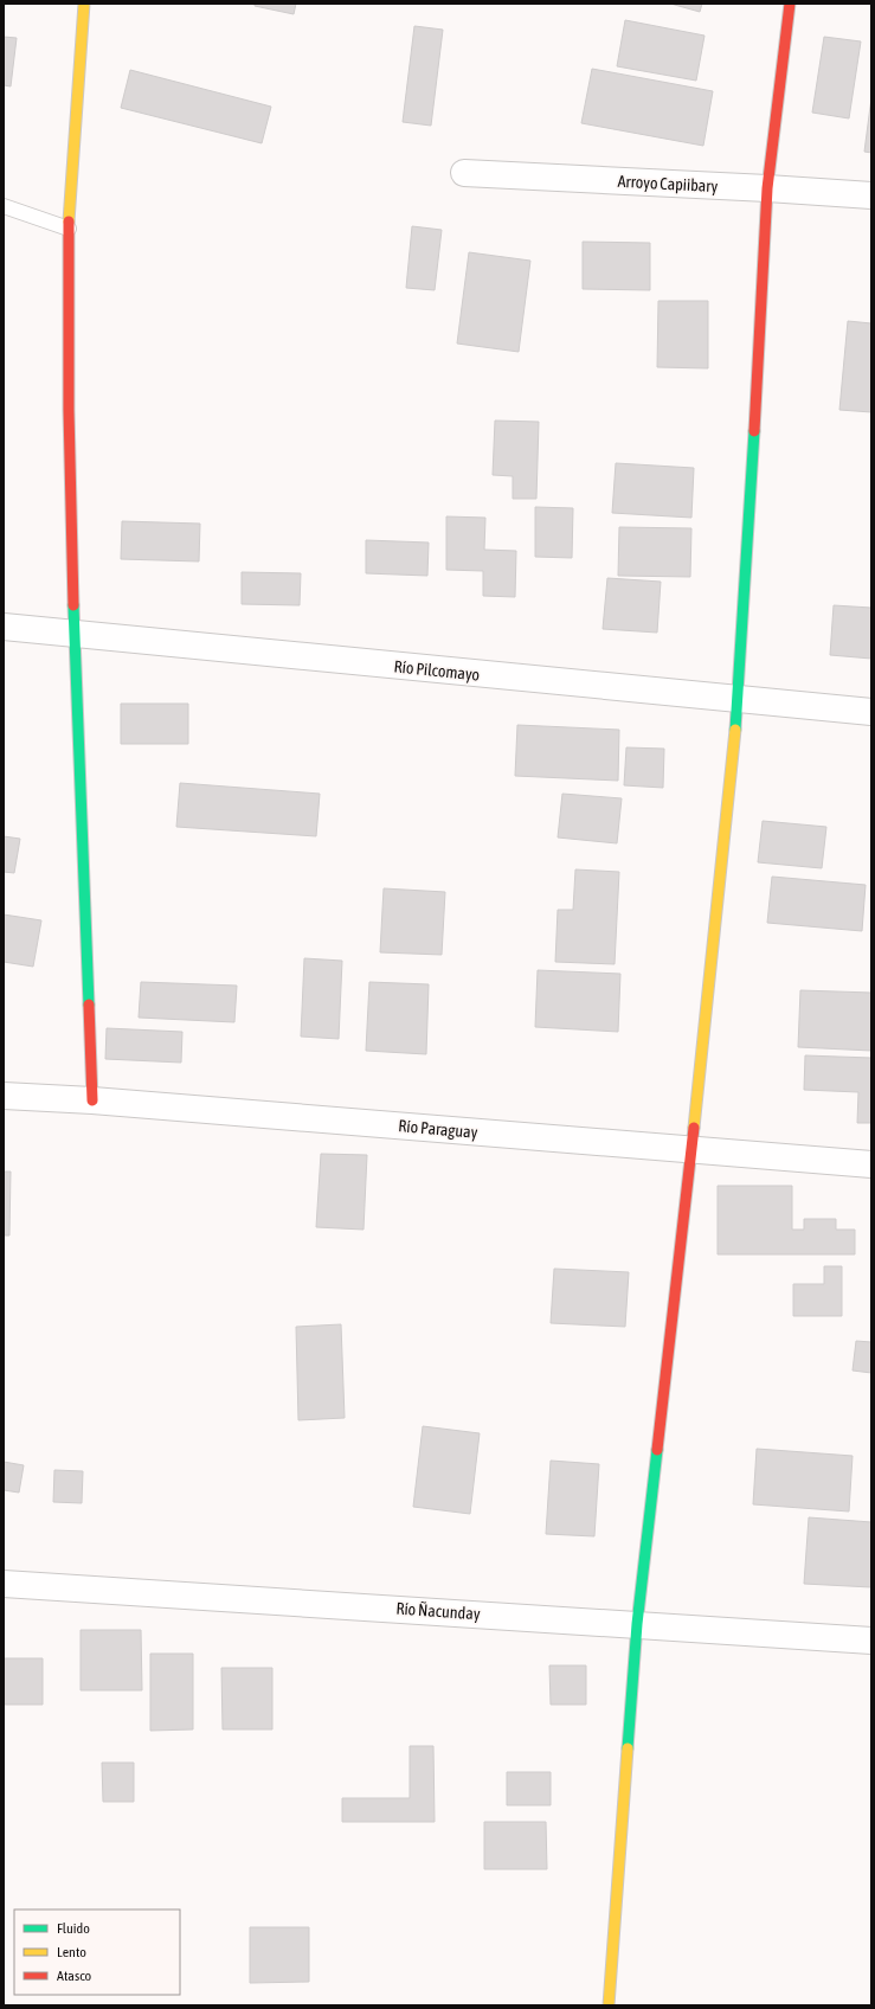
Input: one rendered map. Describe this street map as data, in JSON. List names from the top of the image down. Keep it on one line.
{"streets":{"street":["Arroyo Capiibary","Río Pilcomayo","Río Paraguay","Río Ñacunday"]},"legend":["Fluido","Lento","Atasco"]}
